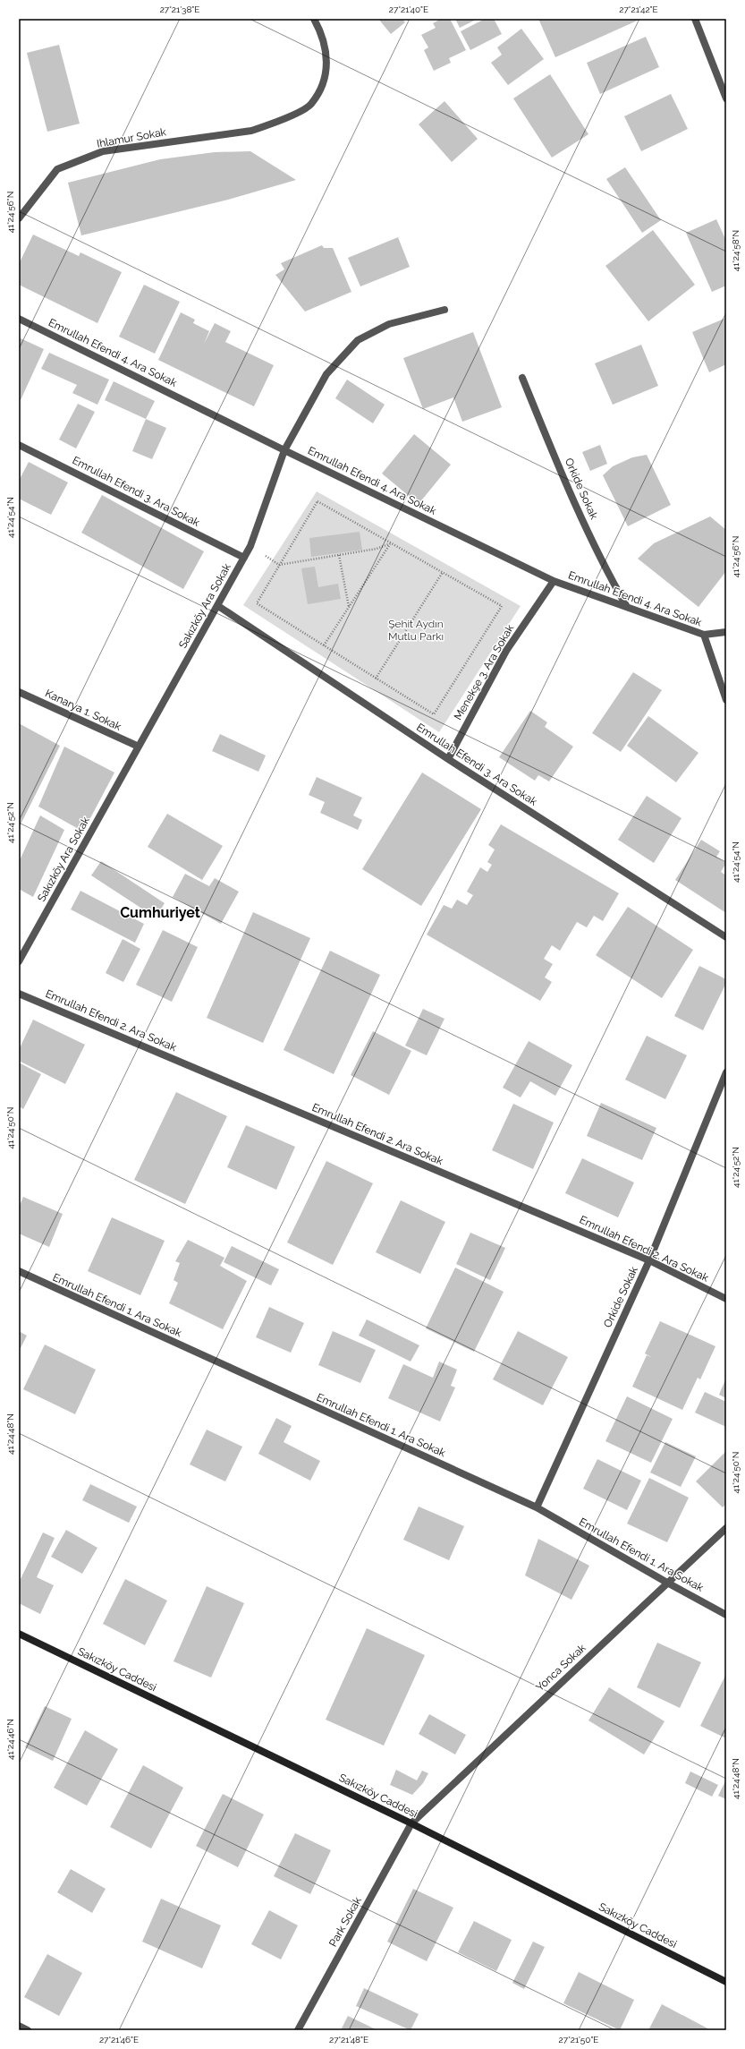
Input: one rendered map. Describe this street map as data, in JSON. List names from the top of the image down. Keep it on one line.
{"streets":{"main road":["Sakızköy Caddesi"],"street":["Ihlamur Sokak","Emrullah Efendi 4. Ara Sokak","Orkide Sokak","Emrullah Efendi 3. Ara Sokak","Sakızköy Ara Sokak","Menekşe 3. Ara Sokak","Kanarya 1. Sokak","Emrullah Efendi 2. Ara Sokak","Emrullah Efendi 1. Ara Sokak","Yonca Sokak","Park Sokak"]},"crossings":[["Emrullah Efendi 4. Ara Sokak","Orkide Sokak"],["Emrullah Efendi 4. Ara Sokak","Sakızköy Ara Sokak"],["Emrullah Efendi 4. Ara Sokak","Menekşe 3. Ara Sokak"],["Orkide Sokak","Emrullah Efendi 2. Ara Sokak"],["Orkide Sokak","Emrullah Efendi 1. Ara Sokak"],["Emrullah Efendi 3. Ara Sokak","Sakızköy Ara Sokak"],["Emrullah Efendi 3. Ara Sokak","Menekşe 3. Ara Sokak"],["Sakızköy Ara Sokak","Kanarya 1. Sokak"],["Emrullah Efendi 1. Ara Sokak","Yonca Sokak"],["Yonca Sokak","Sakızköy Caddesi"],["Yonca Sokak","Park Sokak"],["Sakızköy Caddesi","Park Sokak"]],"districts":["Cumhuriyet"],"parks":["Şehit Aydın Mutlu Parkı"],"coordinates":["27°21'38\"E","27°21'40\"E","27°21'42\"E","41°24'56\"N","41°24'58\"N","41°24'54\"N","41°24'52\"N","41°24'50\"N","41°24'48\"N","41°24'46\"N","27°21'46\"E","27°21'48\"E","27°21'50\"E"]}
